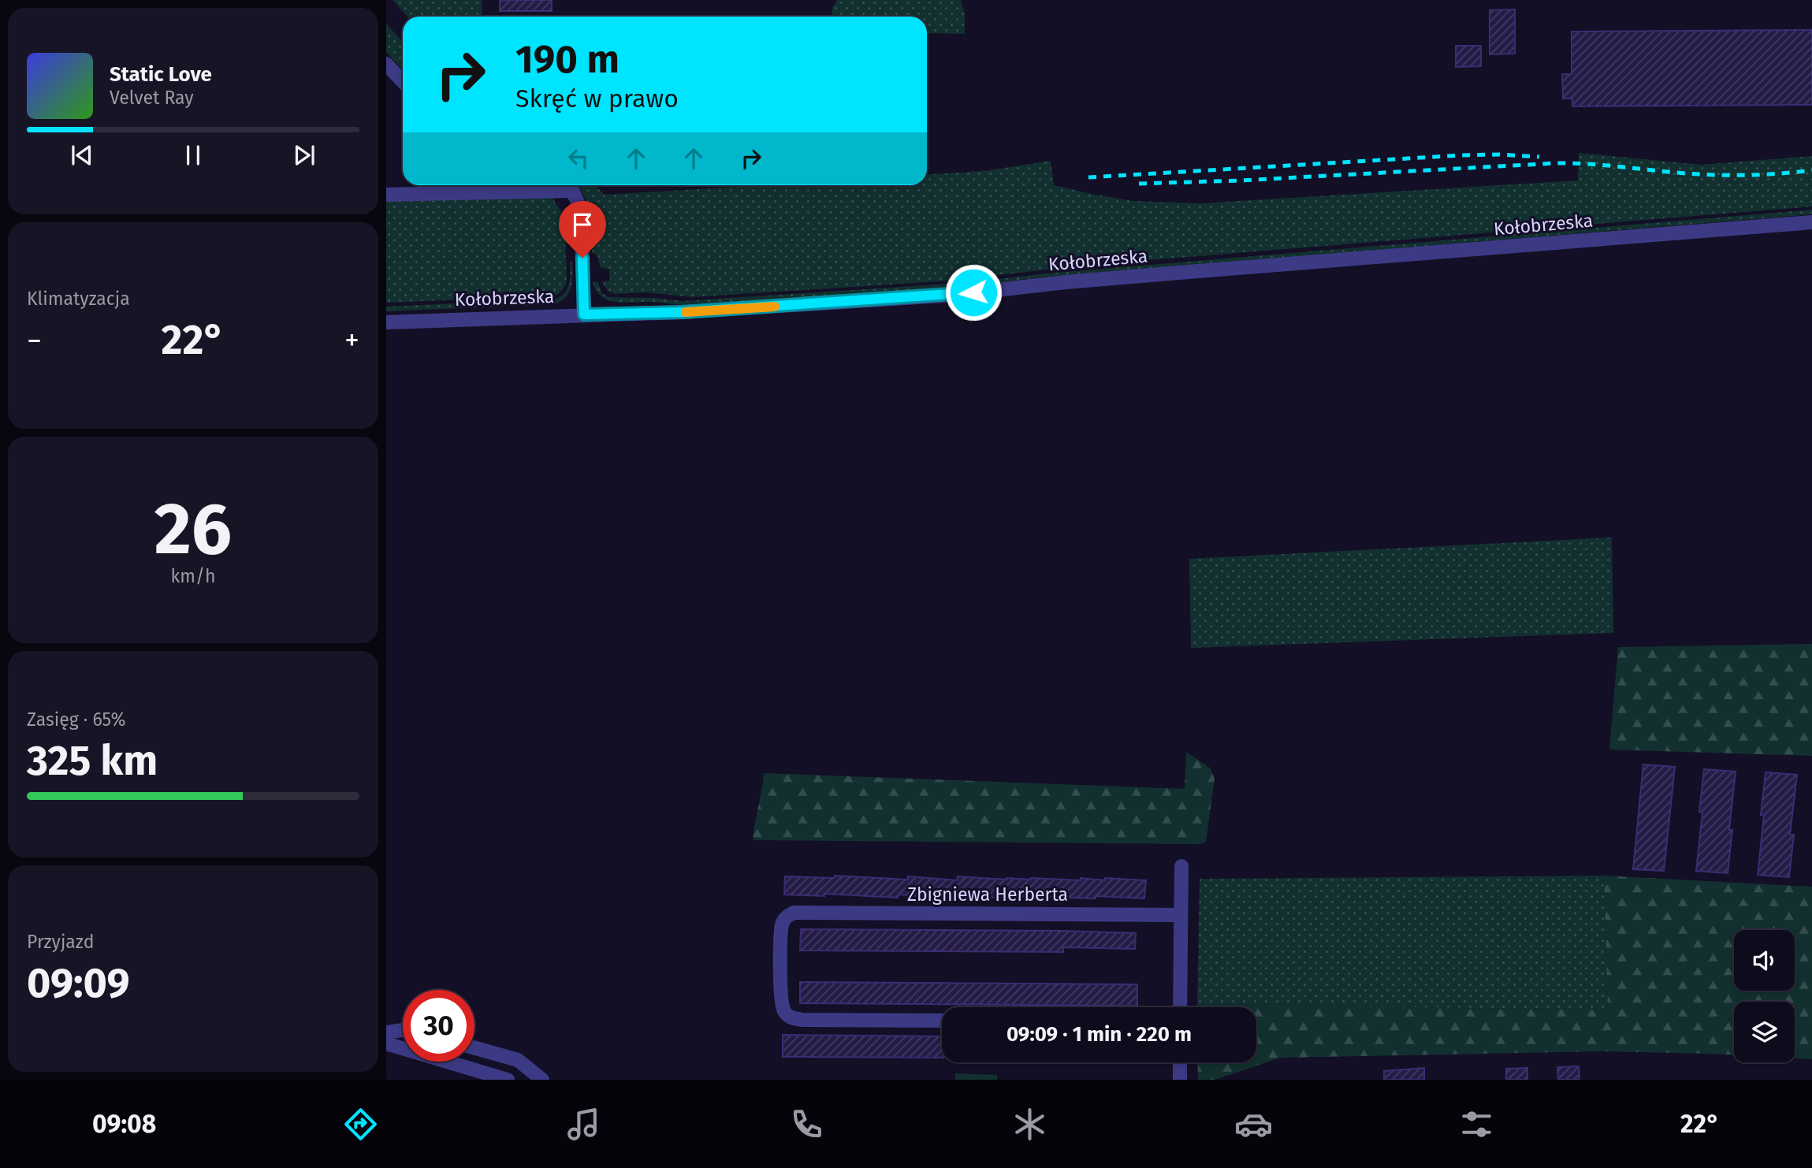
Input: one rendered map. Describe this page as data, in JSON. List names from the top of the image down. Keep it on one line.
{"streets":{"street":["Kołobrzeska","Zbigniewa Herberta"]},"page":{"turn":["190 m","Skręć w prawo"],"song":["Static Love","Velvet Ray"],"tile":["Klimatyzacja",["26","km/h"],["Zasięg · 65%","325 km"],["Przyjazd","09:09"]],"heat":["−","22°","+"],"limit":"30","trip":"09:09 · 1 min · 220 m","tabs":["09:08","22°"]}}
